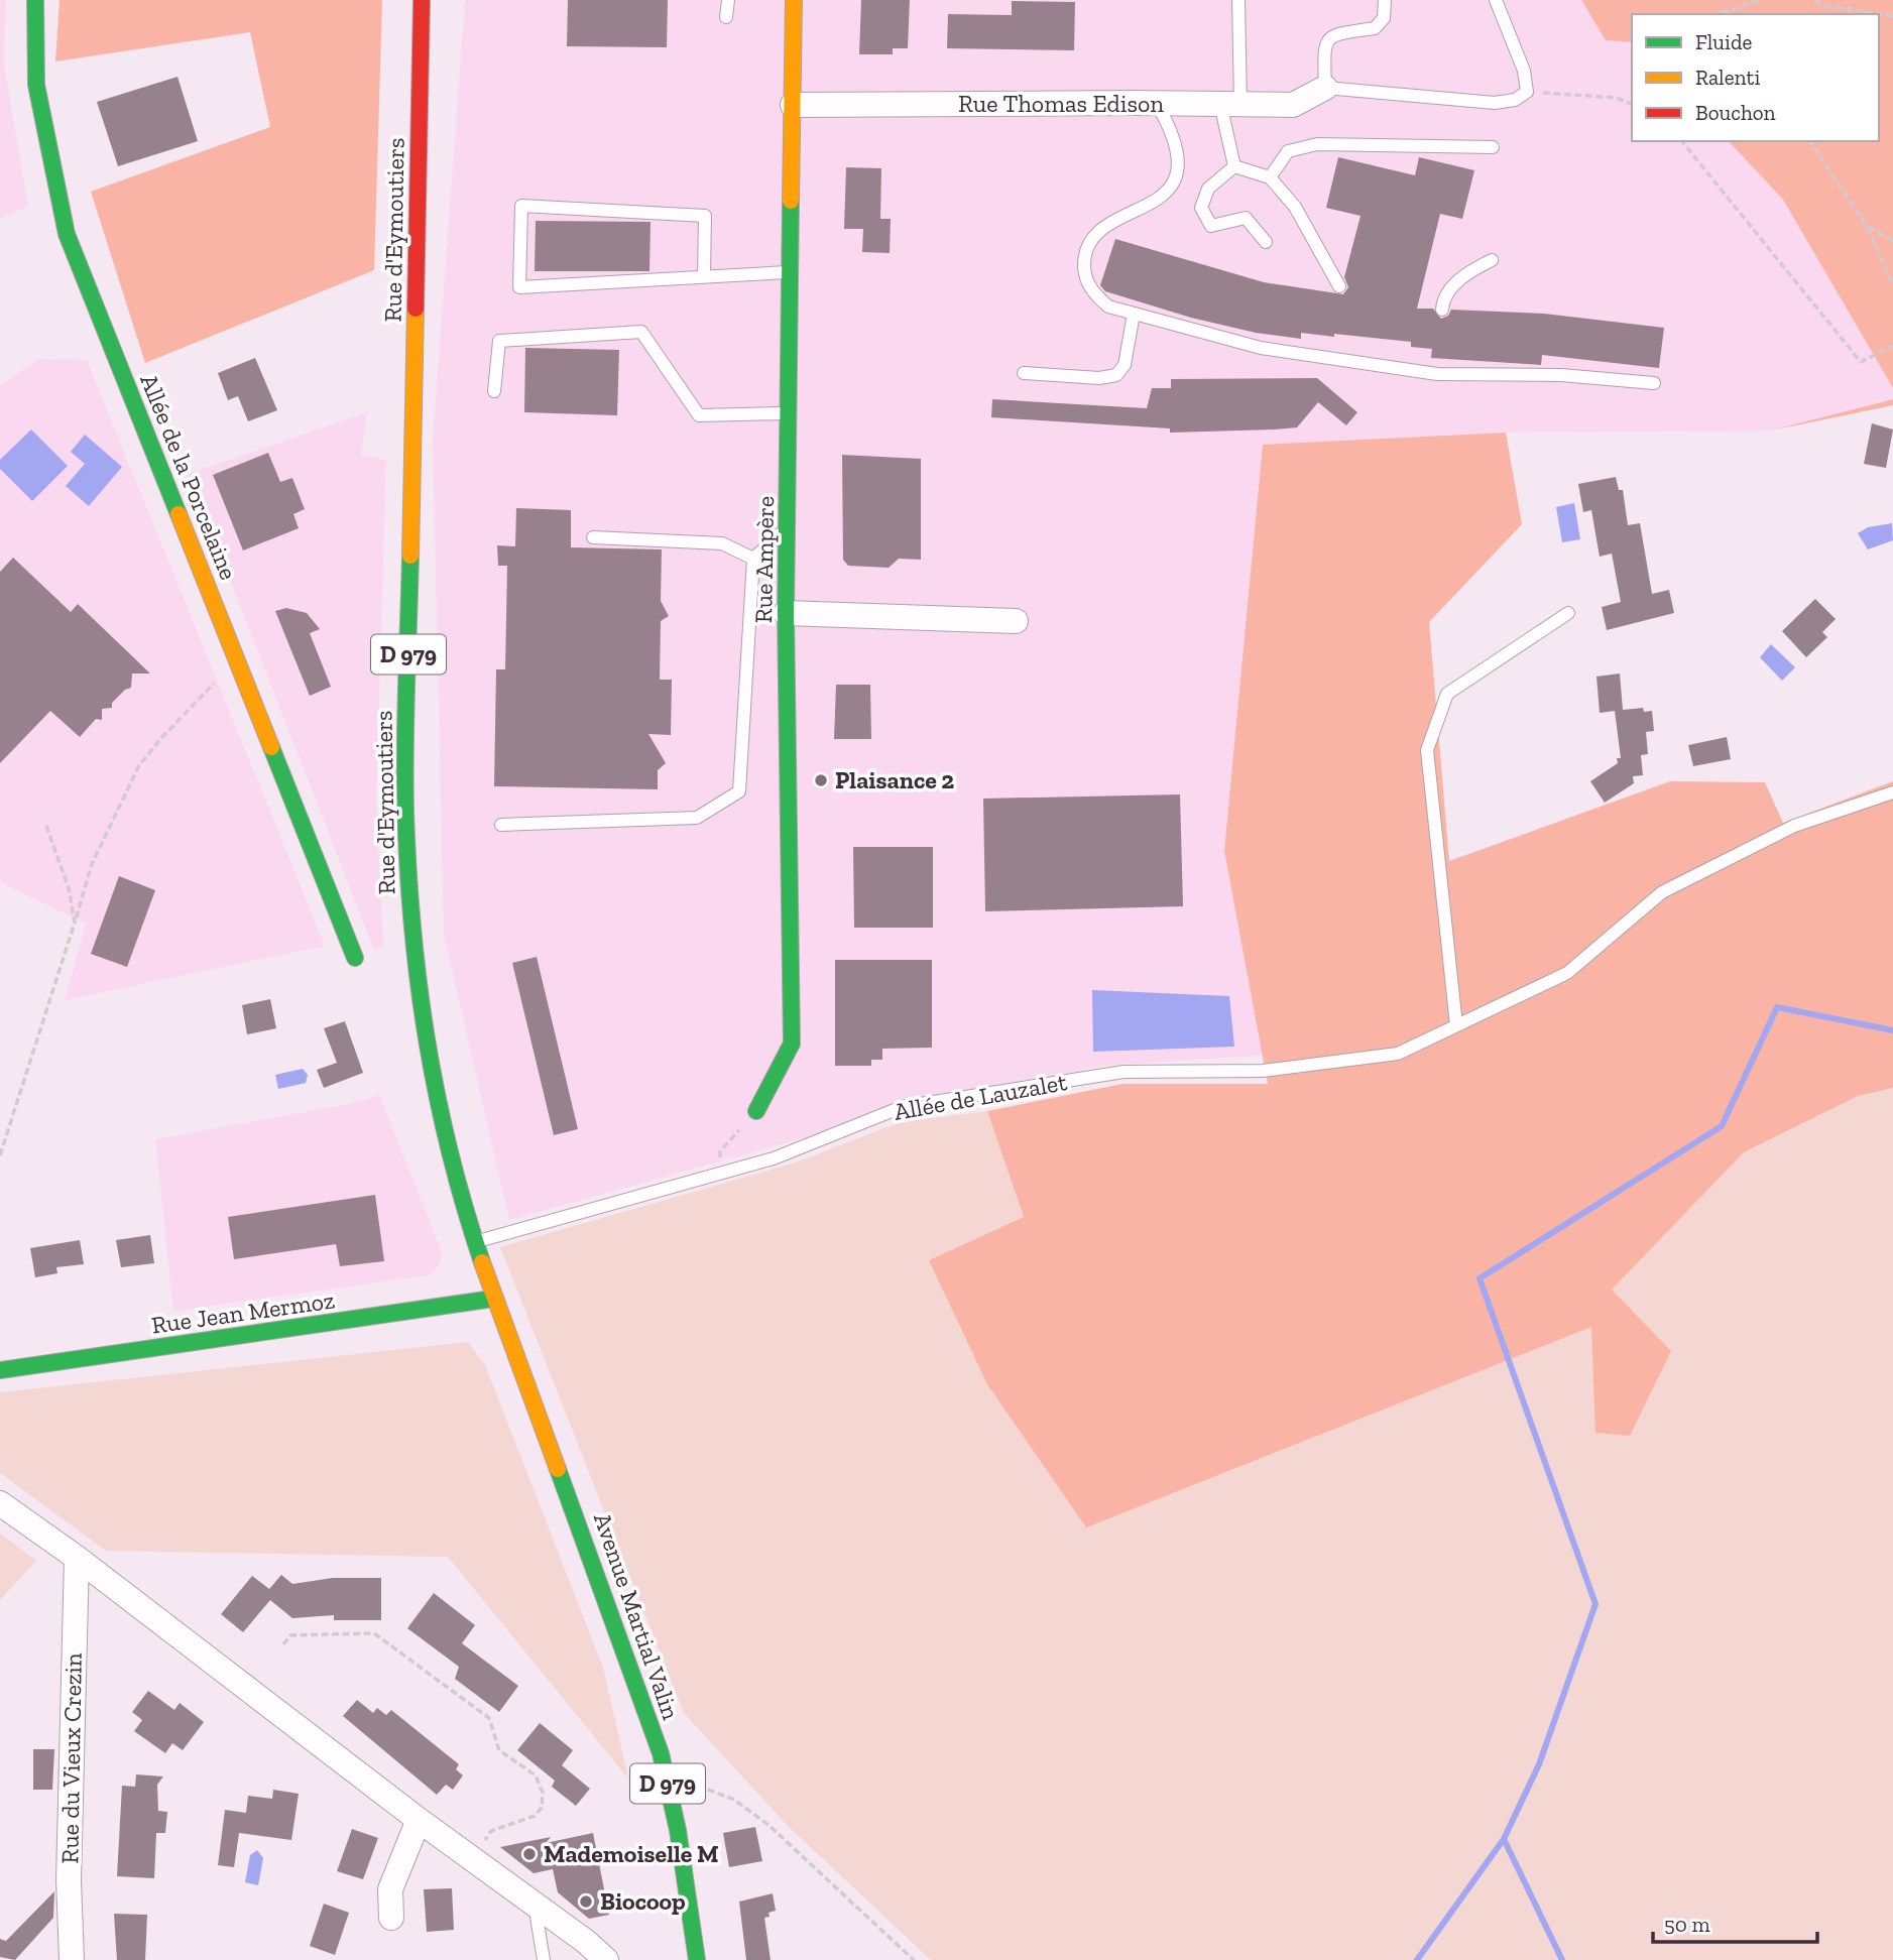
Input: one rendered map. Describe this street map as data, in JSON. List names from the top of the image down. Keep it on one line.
{"streets":{"main road":["Rue d'Eymoutiers","Allée de la Porcelaine","Rue Ampère","D 979","Rue Jean Mermoz","Avenue Martial Valin"],"street":["Rue Thomas Edison","Rue du Vieux Crezin"],"lane":["Allée de Lauzalet"]},"crossings":[["Rue Thomas Edison","Rue Ampère"],["Rue d'Eymoutiers","Allée de Lauzalet"],["Rue d'Eymoutiers","Rue Jean Mermoz"],["Rue d'Eymoutiers","Avenue Martial Valin"],["Rue Jean Mermoz","Avenue Martial Valin"]],"places":["Plaisance 2","Mademoiselle M","Biocoop"],"legend":["Fluide","Ralenti","Bouchon"],"scale_bar":"50 m"}
